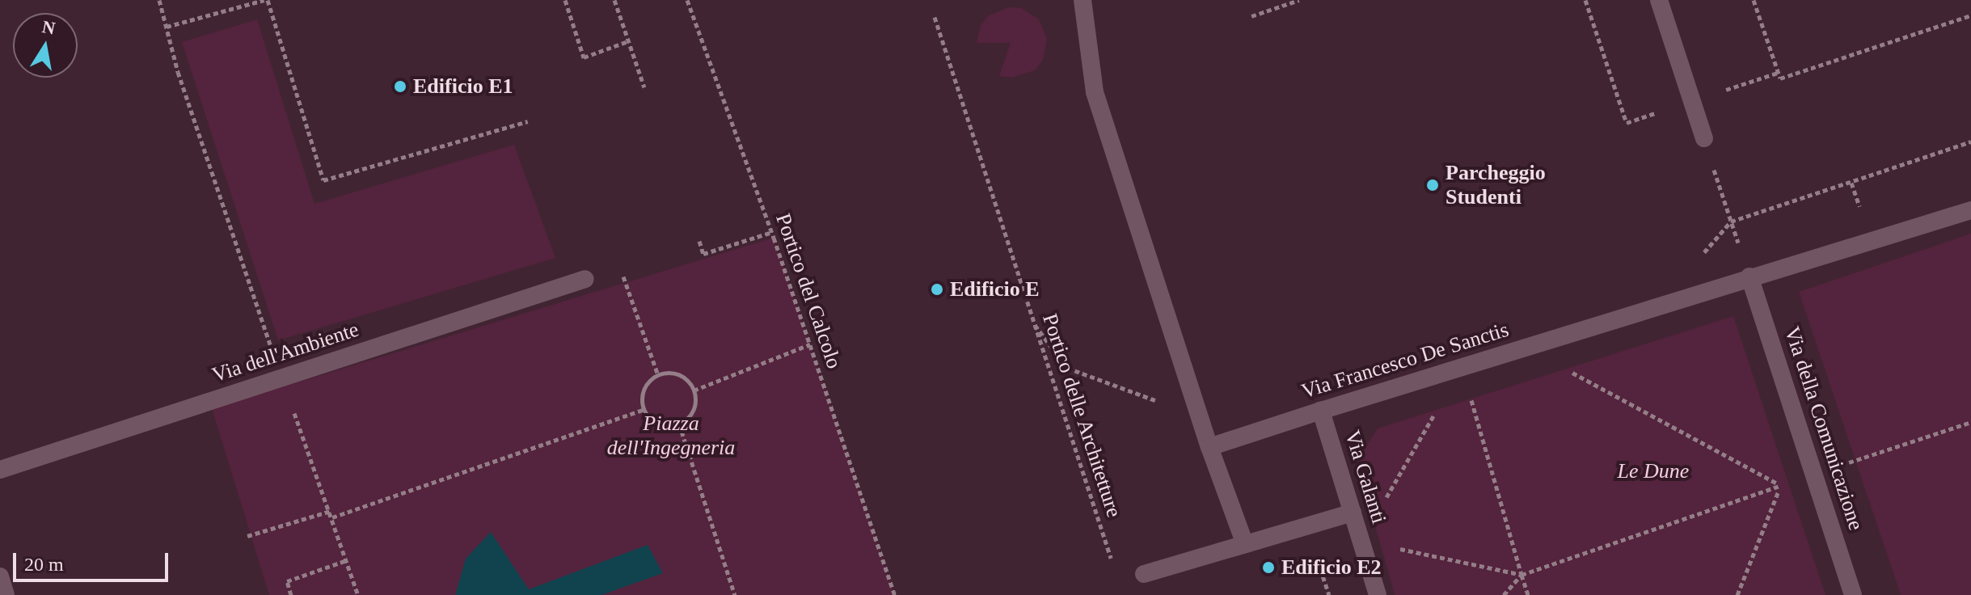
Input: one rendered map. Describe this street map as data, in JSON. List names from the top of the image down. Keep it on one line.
{"streets":{"street":["Via dell'Ambiente","Via Francesco De Sanctis","Via della Comunicazione","Via Galanti"],"path":["Portico del Calcolo","Portico delle Architetture"]},"crossings":[["Via Francesco De Sanctis","Via della Comunicazione"],["Via Francesco De Sanctis","Via Galanti"]],"parks":["Piazza dell'Ingegneria","Le Dune"],"places":["Edificio E1","Parcheggio Studenti","Edificio E","Edificio E2"],"scale_bar":"20 m","north":"top"}
